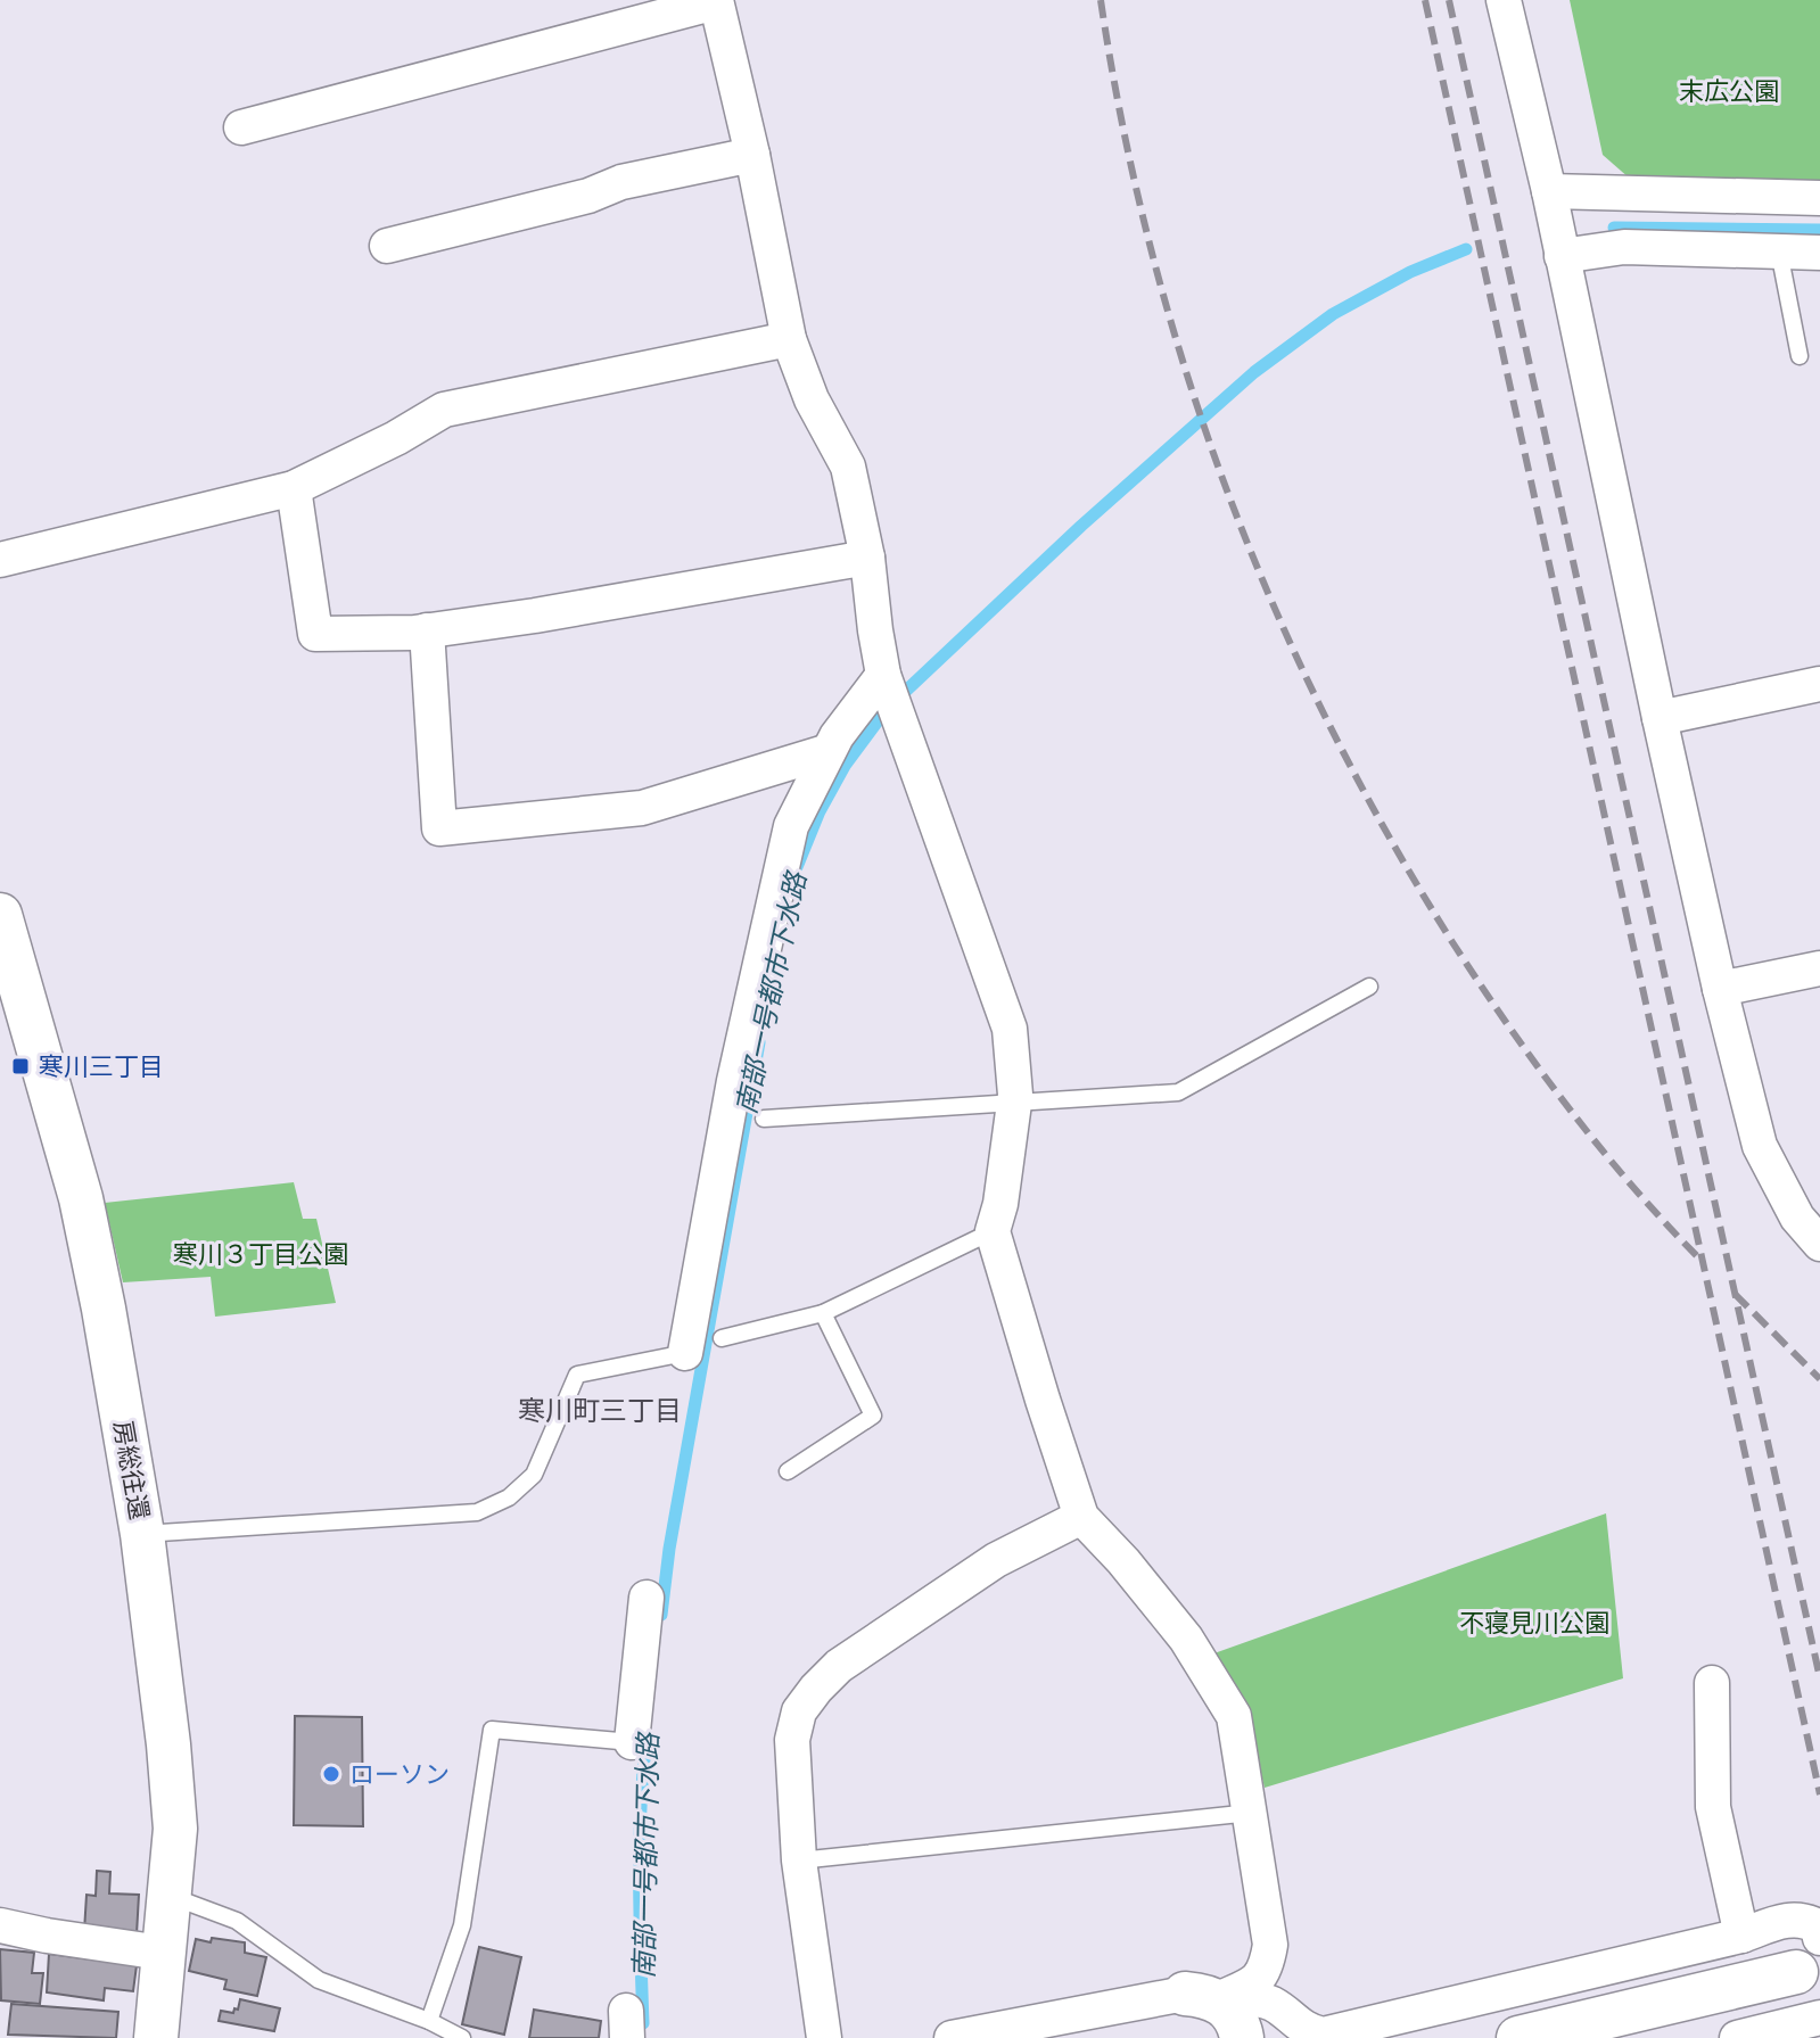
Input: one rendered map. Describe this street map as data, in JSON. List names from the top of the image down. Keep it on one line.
{"streets":{"street":["房総往還"]},"districts":["寒川町三丁目"],"water":["南部一号都市下水路"],"parks":["末広公園","寒川３丁目公園","不寝見川公園"],"places":{"transit":["寒川三丁目"],"other":["ローソン"]}}
